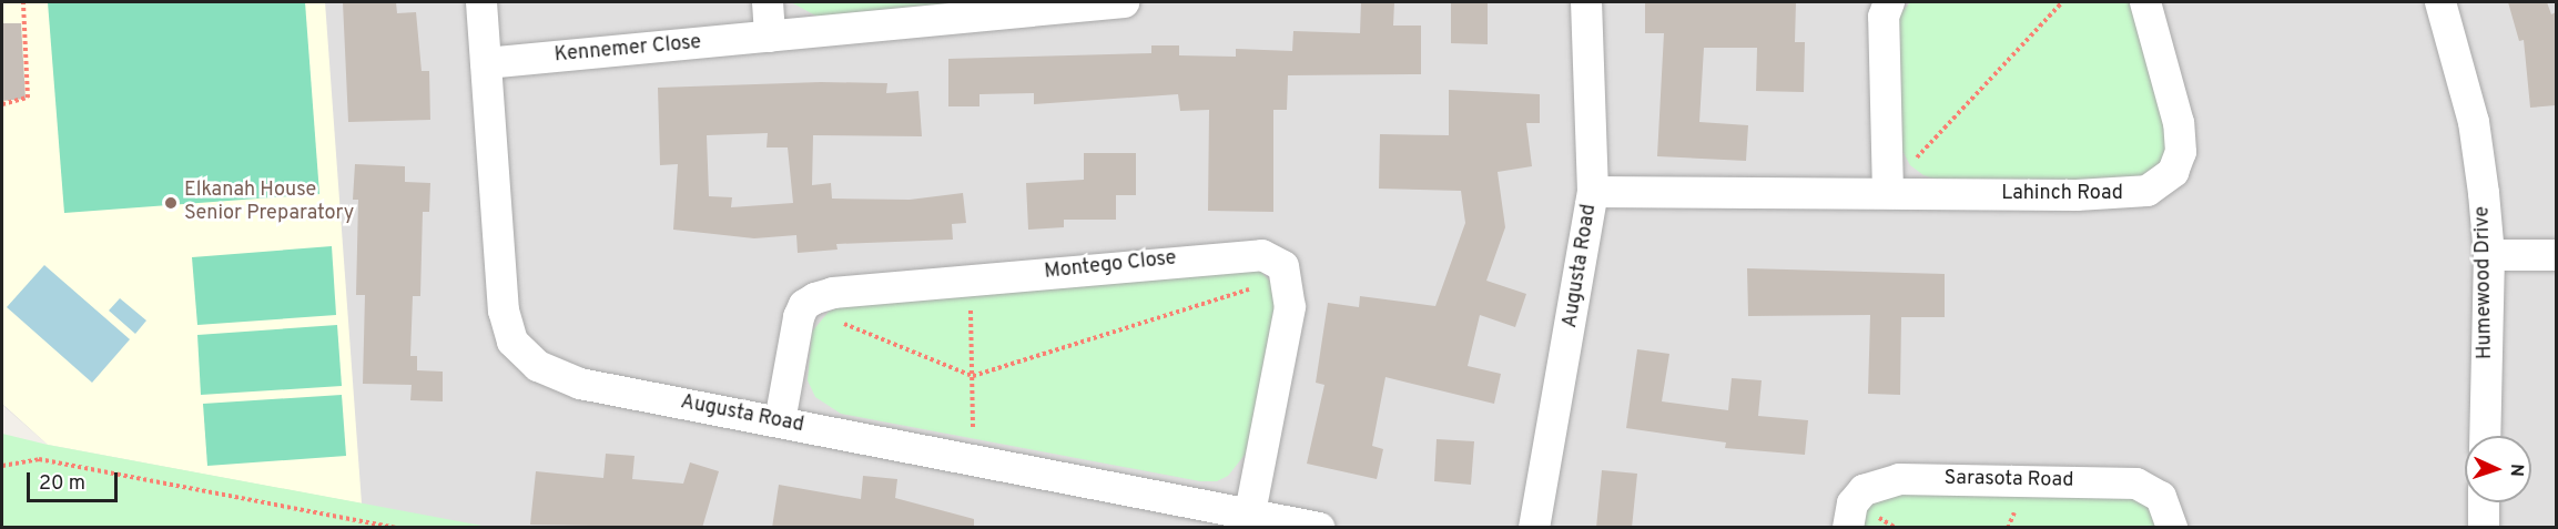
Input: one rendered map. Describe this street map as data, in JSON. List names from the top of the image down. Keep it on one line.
{"streets":{"street":["Kennemer Close","Lahinch Road","Montego Close","Augusta Road","Humewood Drive","Sarasota Road"]},"crossings":[["Kennemer Close","Augusta Road"],["Lahinch Road","Augusta Road"]],"places":["Elkanah House Senior Preparatory"],"scale_bar":"20 m","north":"right"}
